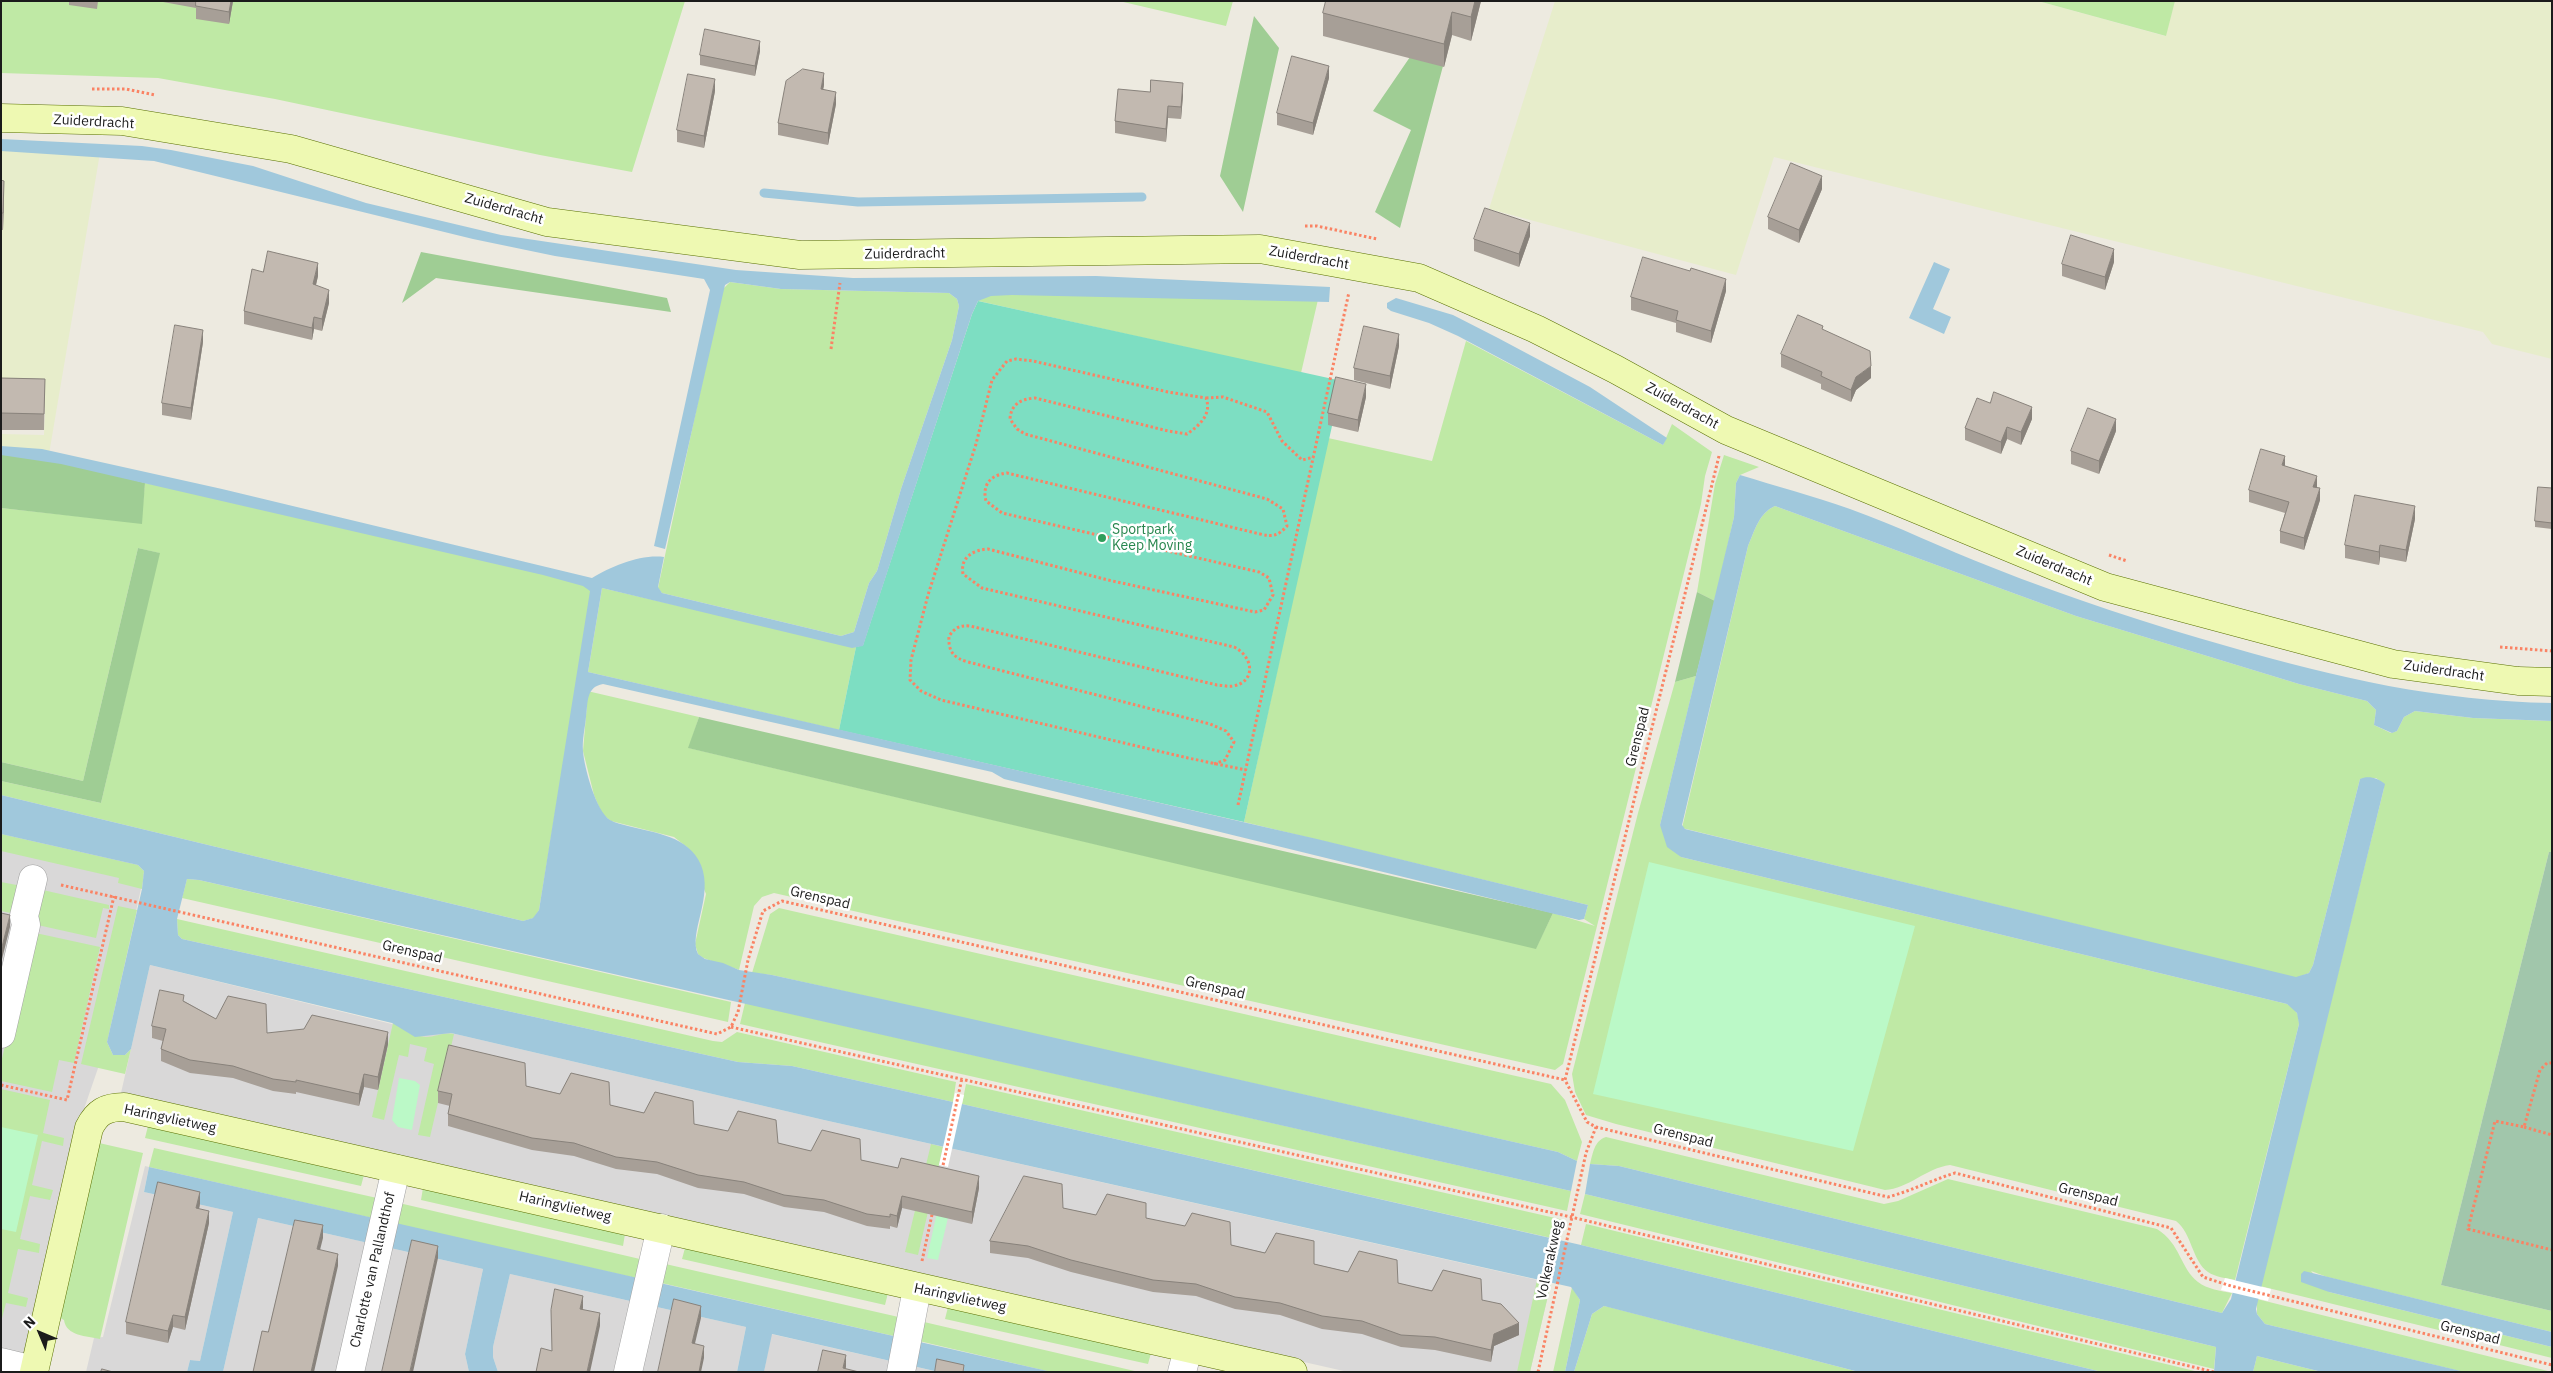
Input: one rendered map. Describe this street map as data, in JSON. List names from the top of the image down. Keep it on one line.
{"streets":{"street":["Zuiderdracht","Haringvlietweg","Charlotte van Pallandthof"],"path":["Grenspad","Volkerakweg"]},"crossings":[["Zuiderdracht","Grenspad"],["Grenspad","Volkerakweg"],["Haringvlietweg","Charlotte van Pallandthof"]],"places":["Sportpark Keep Moving"],"north":"top left"}
